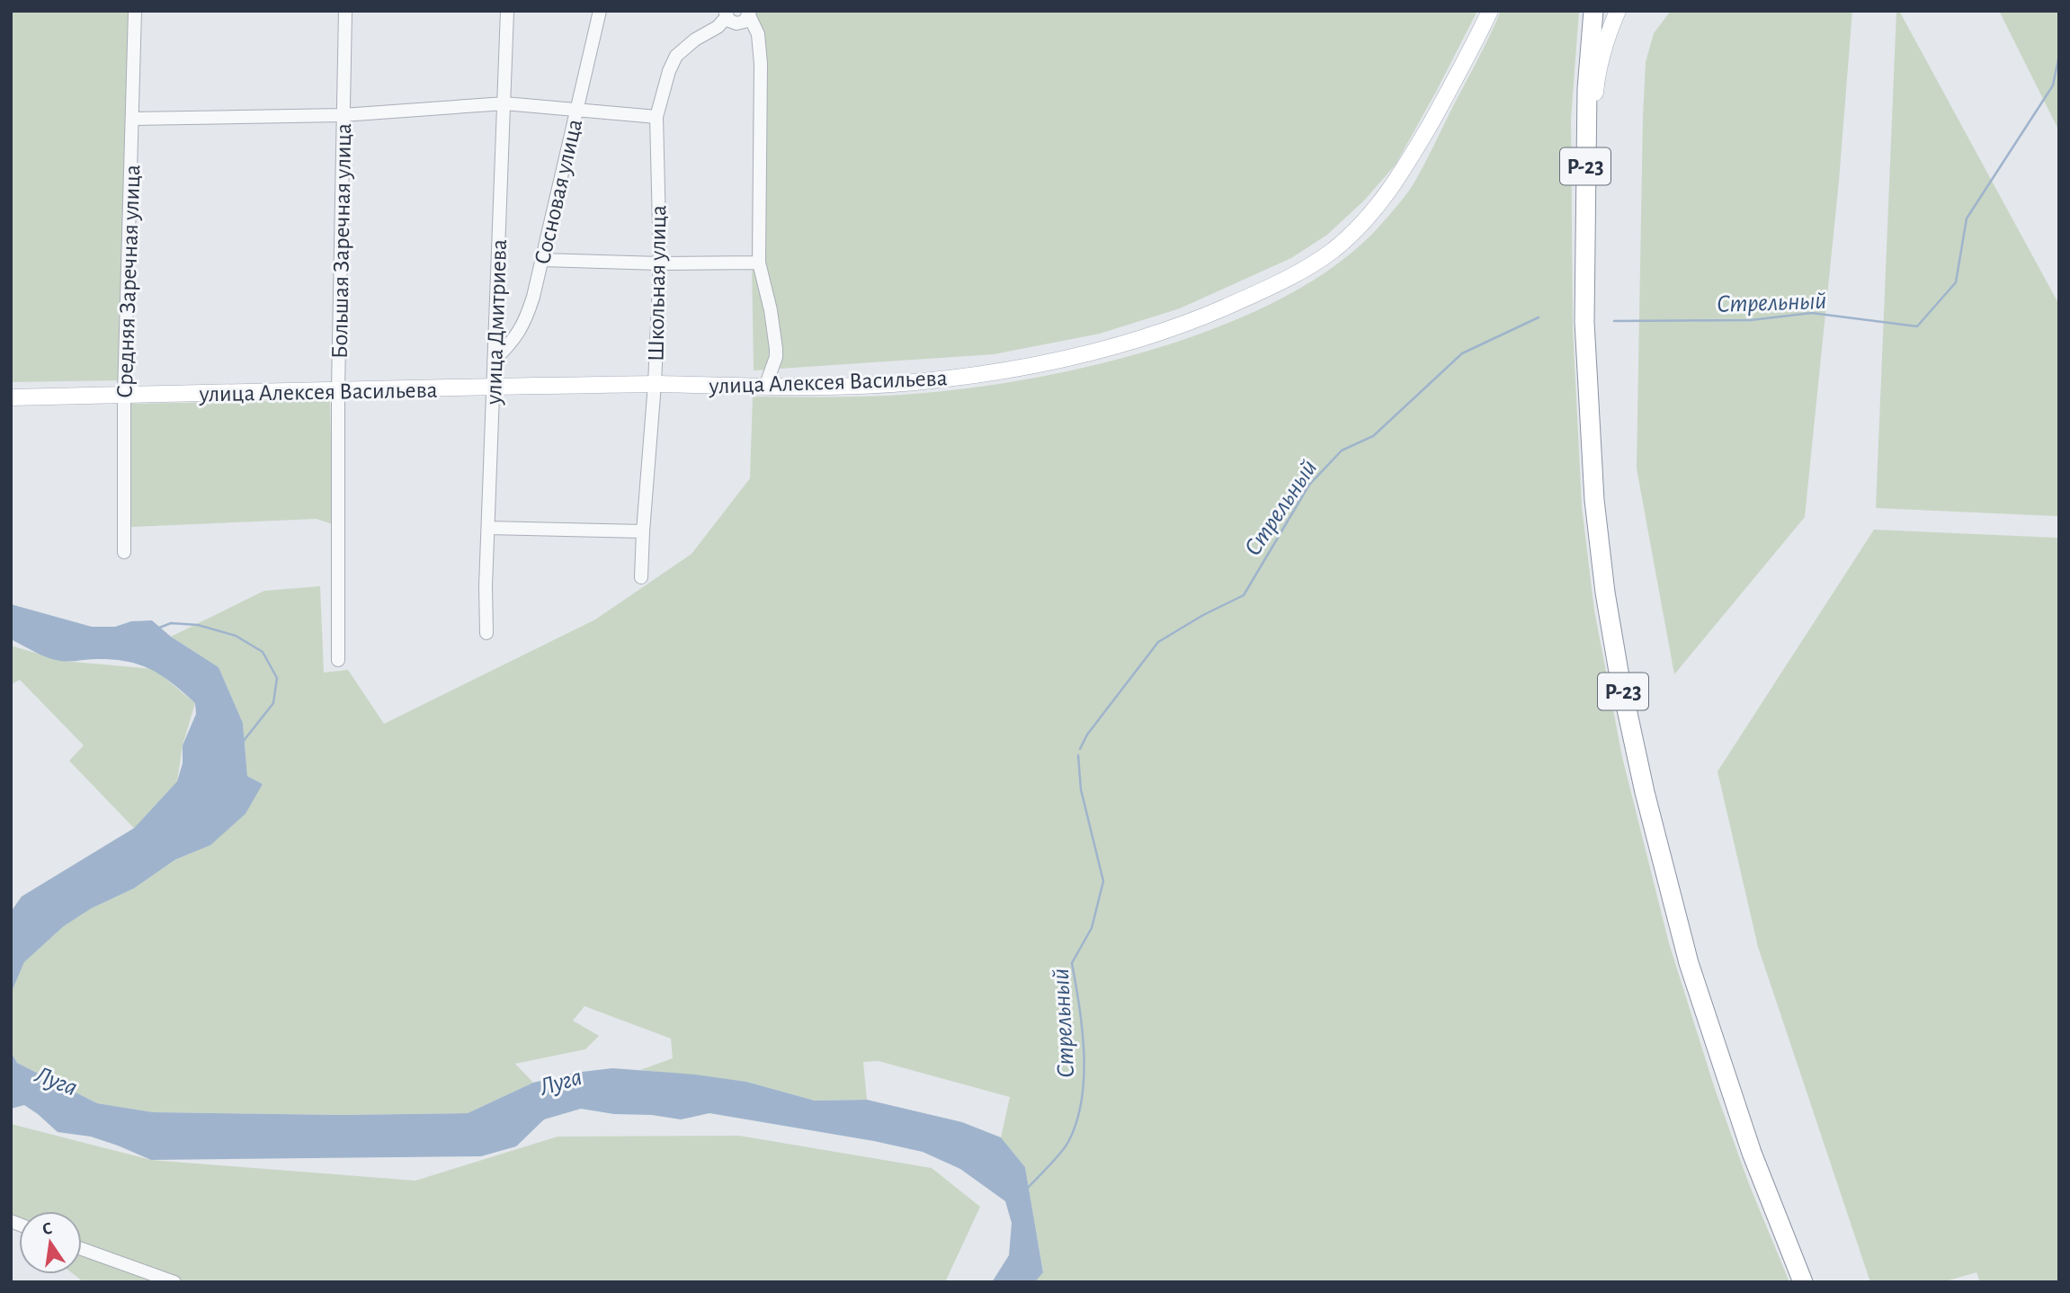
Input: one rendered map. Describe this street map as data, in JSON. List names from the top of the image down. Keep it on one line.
{"streets":{"highway":["Р-23"],"main road":["улица Алексея Васильева"],"street":["Сосновая улица","Большая Заречная улица","Средняя Заречная улица","Школьная улица","улица Дмитриева"]},"crossings":[["Сосновая улица","улица Дмитриева"],["Большая Заречная улица","улица Алексея Васильева"],["Средняя Заречная улица","улица Алексея Васильева"],["Школьная улица","улица Алексея Васильева"],["улица Дмитриева","улица Алексея Васильева"]],"water":["Стрельный","Луга"],"north":"top"}
